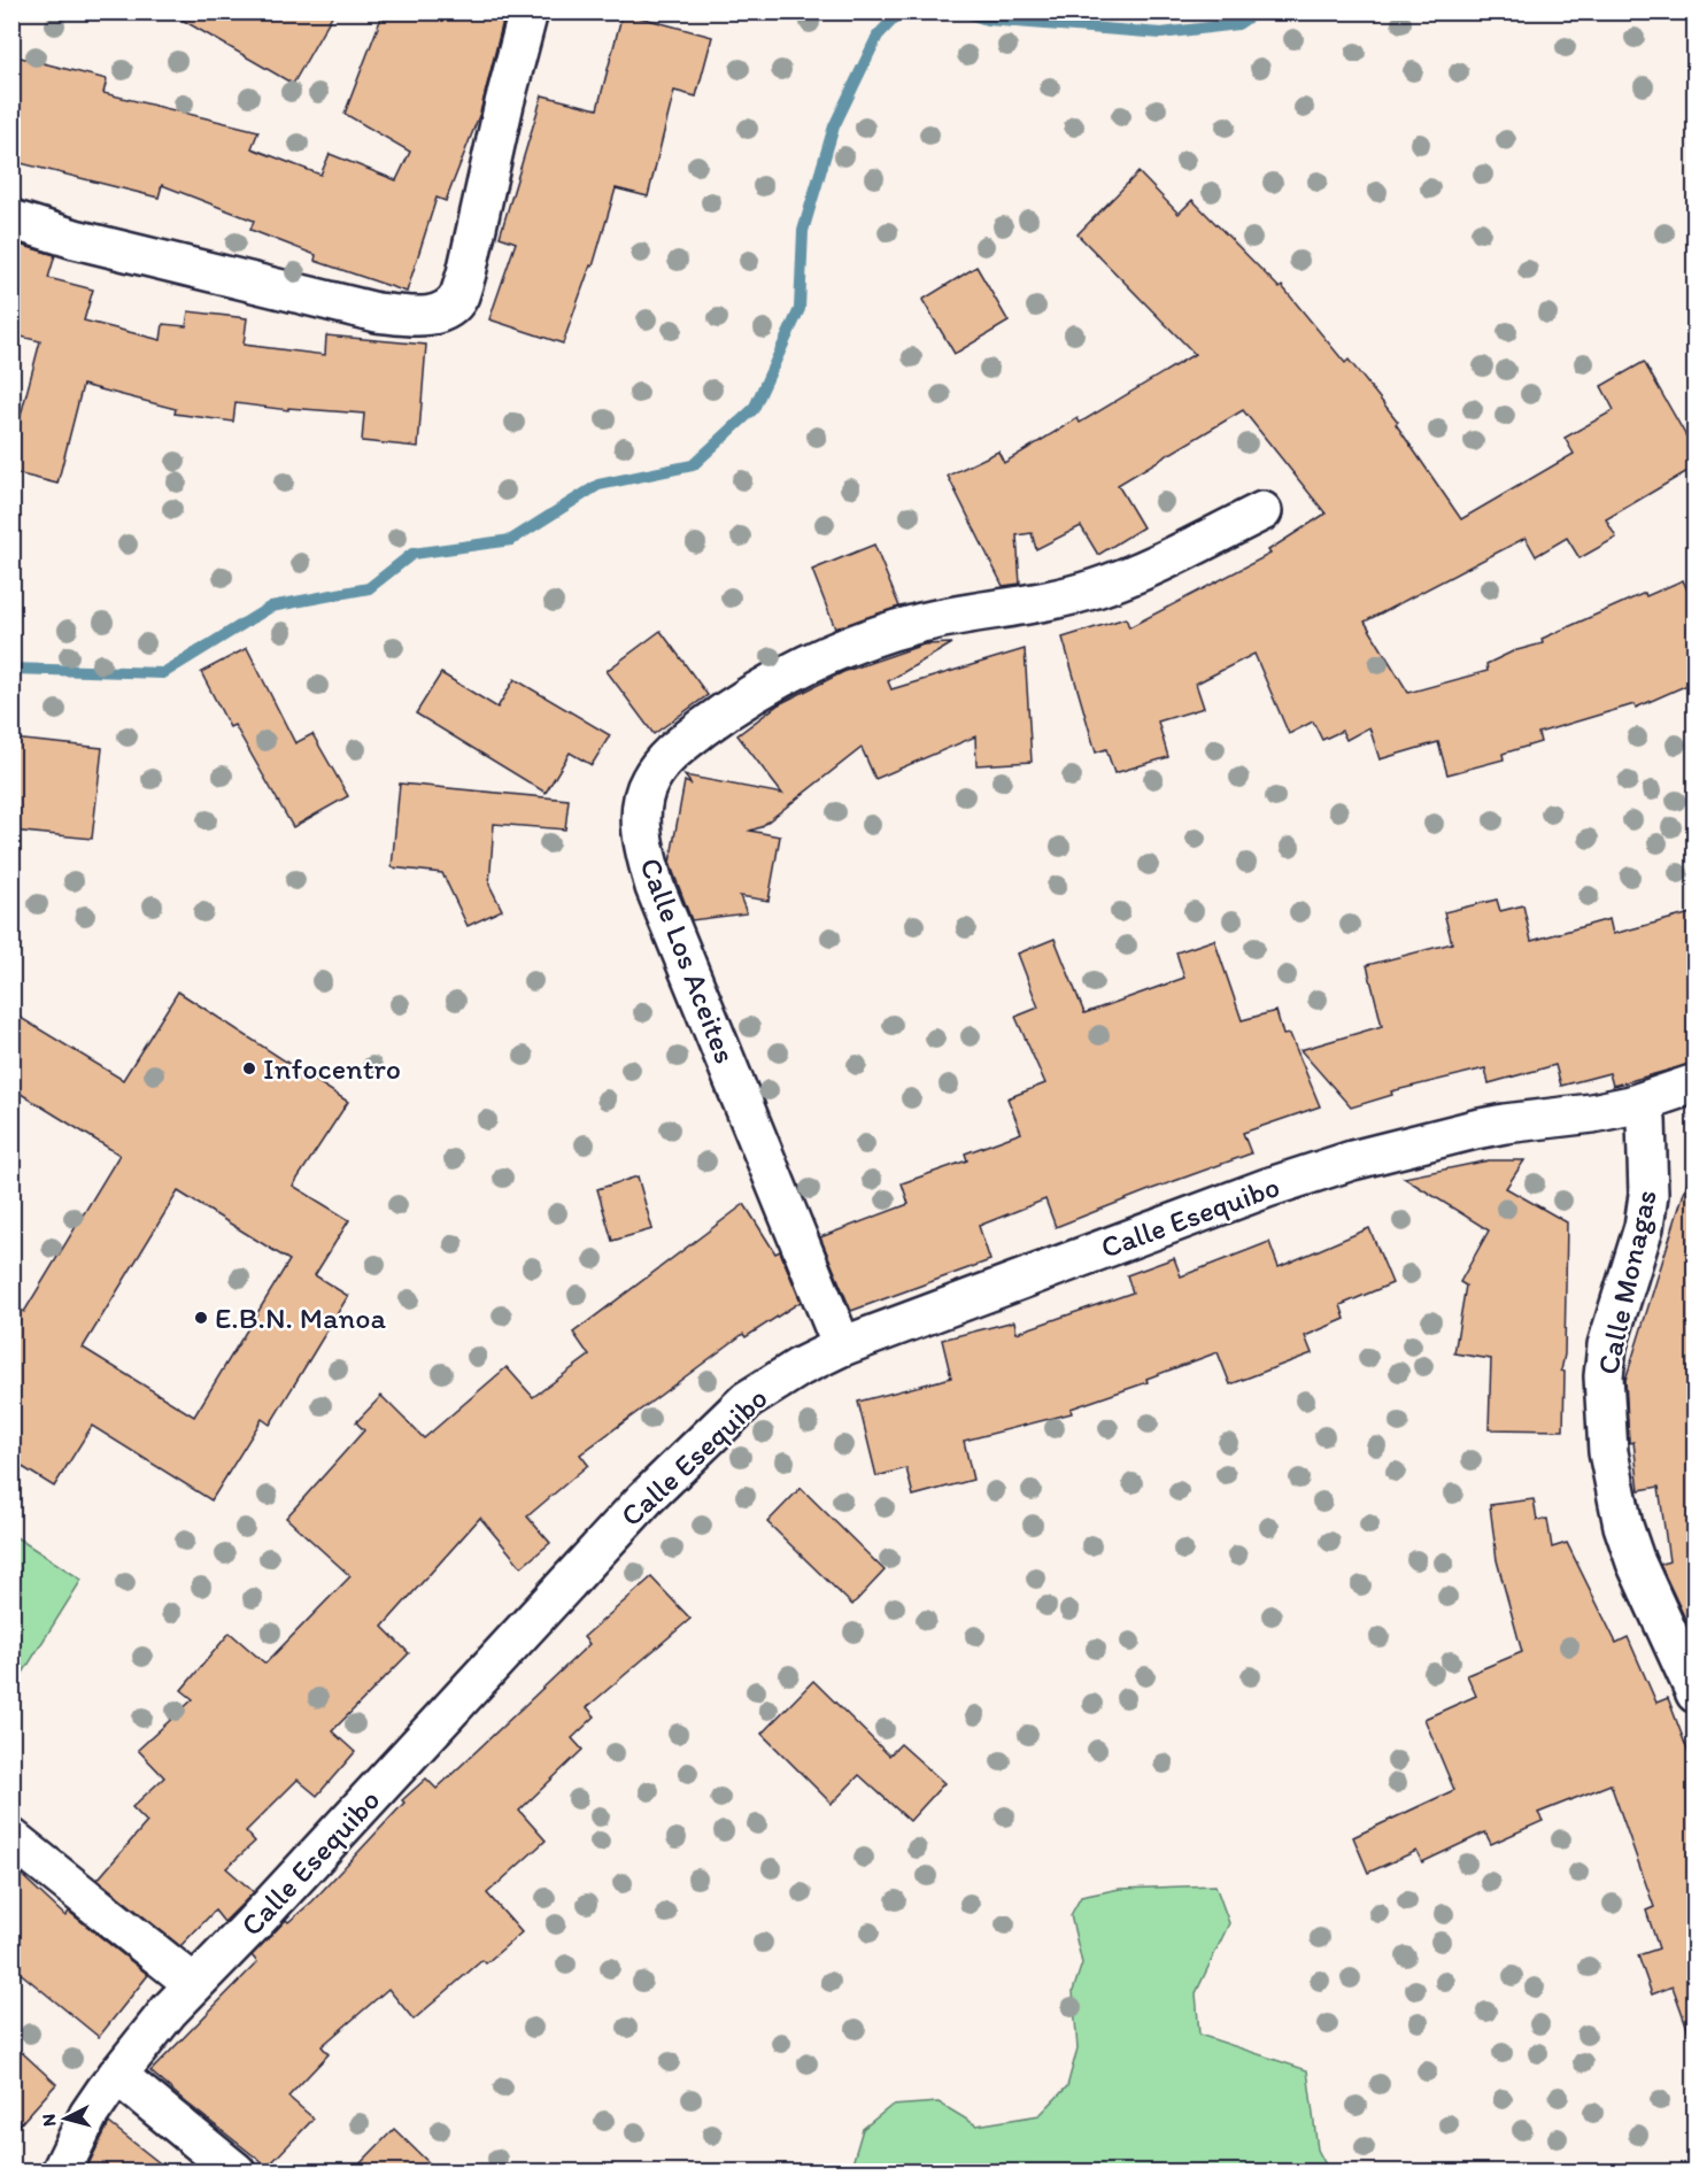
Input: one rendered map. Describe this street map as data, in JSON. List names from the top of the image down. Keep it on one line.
{"streets":{"street":["Calle Los Aceites","Calle Esequibo","Calle Monagas"]},"crossings":[["Calle Los Aceites","Calle Esequibo"],["Calle Esequibo","Calle Monagas"]],"places":["Infocentro","E.B.N. Manoa"],"north":"left"}
